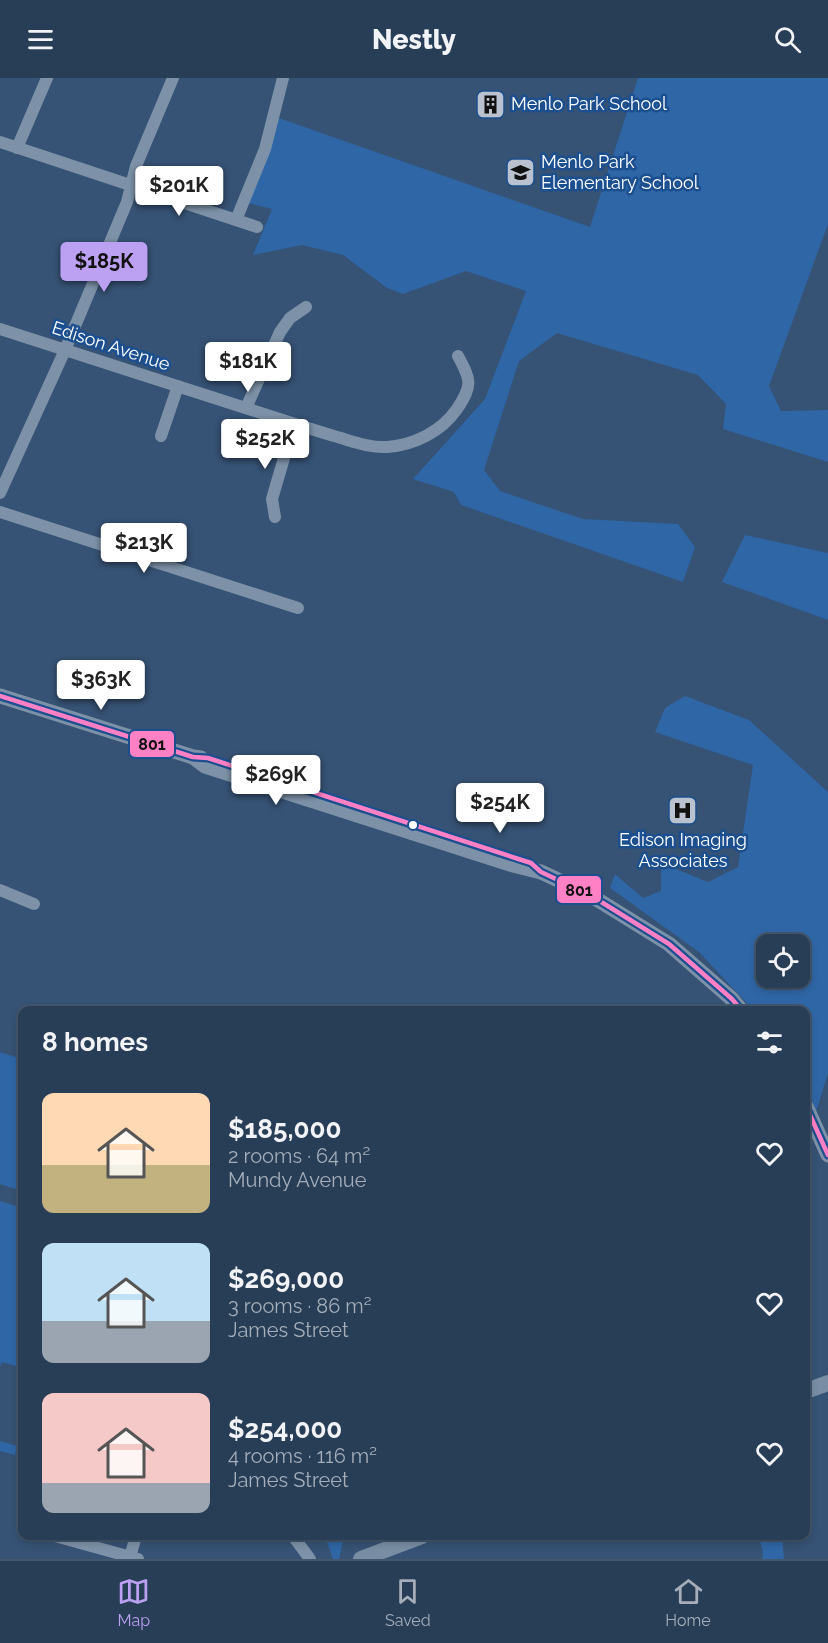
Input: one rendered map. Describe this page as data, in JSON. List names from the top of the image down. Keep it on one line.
{"streets":{"street":["Edison Avenue"]},"places":{"building":["Menlo Park School"],"school or university":["Menlo Park Elementary School"],"hospital":["Edison Imaging Associates"]},"lines":["transit line 801"],"page":{"header":"Nestly","price":["$201K","$185K","$181K","$252K","$213K","$363K","$269K","$254K"],"heading":"8 homes","list":[{"name":"$185,000","note":"2 rooms · 64 m² · Mundy Avenue"},{"name":"$269,000","note":"3 rooms · 86 m² · James Street"},{"name":"$254,000","note":"4 rooms · 116 m² · James Street"}],"tabs":["Map","Saved","Home"]}}
